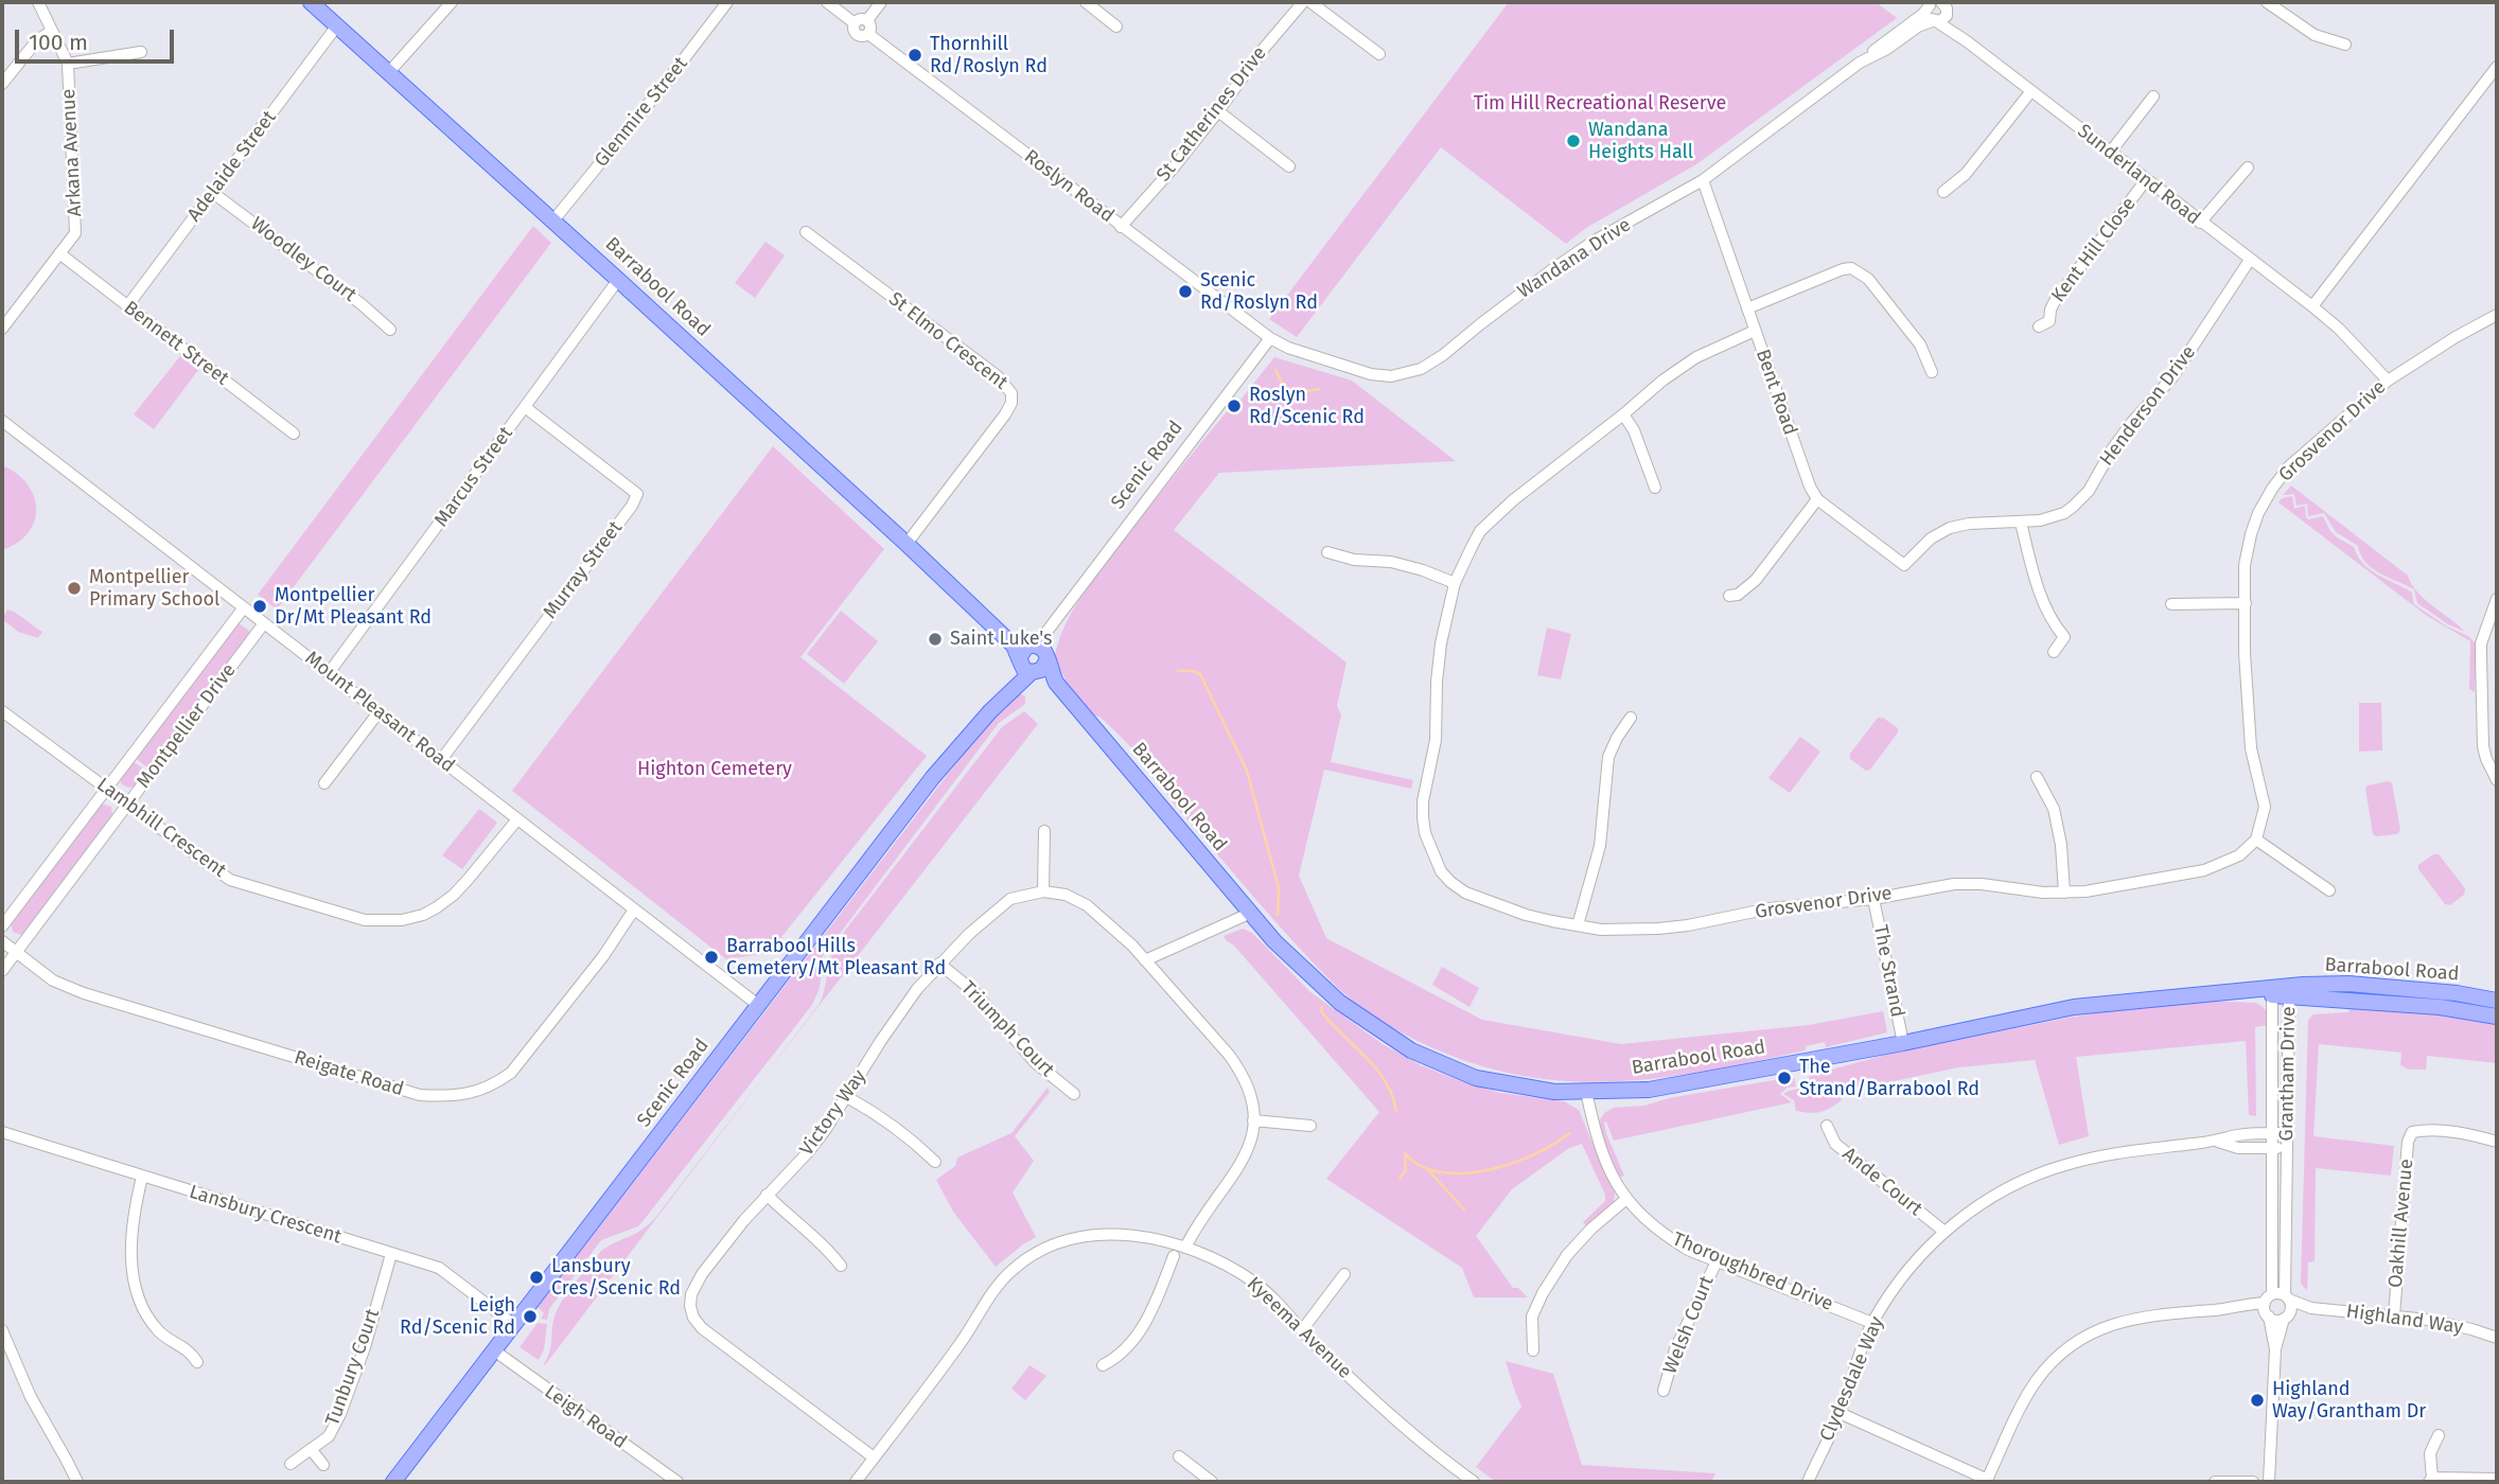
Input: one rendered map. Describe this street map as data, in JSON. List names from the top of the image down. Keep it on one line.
{"streets":{"main road":["Barrabool Road","Scenic Road"],"street":["Glenmire Street","St Catherines Drive","Arkana Avenue","Adelaide Street","Sunderland Road","Roslyn Road","Kent Hill Close","Wandana Drive","Woodley Court","St Elmo Crescent","Bennett Street","Bent Road","Henderson Drive","Grosvenor Drive","Marcus Street","Murray Street","Mount Pleasant Road","Montpellier Drive","Lambhill Crescent","The Strand","Triumph Court","Reigate Road","Grantham Drive","Victory Way","Ande Court","Lansbury Crescent","Oakhill Avenue","Thoroughbred Drive","Highland Way","Welsh Court","Kyeema Avenue","Tunbury Court","Clydesdale Way","Leigh Road"]},"crossings":[["Glenmire Street","Barrabool Road"],["St Catherines Drive","Roslyn Road"],["Arkana Avenue","Bennett Street"],["Adelaide Street","Woodley Court"],["Adelaide Street","Barrabool Road"],["Adelaide Street","Bennett Street"],["Sunderland Road","Kent Hill Close"],["Sunderland Road","Wandana Drive"],["Sunderland Road","Henderson Drive"],["Sunderland Road","Grosvenor Drive"],["Roslyn Road","Wandana Drive"],["Roslyn Road","Scenic Road"],["Wandana Drive","Bent Road"],["Wandana Drive","Scenic Road"],["Barrabool Road","St Elmo Crescent"],["Barrabool Road","Scenic Road"],["Barrabool Road","Marcus Street"],["Barrabool Road","The Strand"],["Barrabool Road","Grantham Drive"],["Barrabool Road","Thoroughbred Drive"],["Bent Road","Henderson Drive"],["Bent Road","Grosvenor Drive"],["Grosvenor Drive","The Strand"],["Scenic Road","Mount Pleasant Road"],["Scenic Road","Lansbury Crescent"],["Scenic Road","Leigh Road"],["Marcus Street","Murray Street"],["Marcus Street","Mount Pleasant Road"],["Murray Street","Mount Pleasant Road"],["Mount Pleasant Road","Montpellier Drive"],["Mount Pleasant Road","Lambhill Crescent"],["Mount Pleasant Road","Reigate Road"],["Montpellier Drive","Lambhill Crescent"],["Montpellier Drive","Reigate Road"],["Triumph Court","Victory Way"],["Grantham Drive","Highland Way"],["Grantham Drive","Clydesdale Way"],["Victory Way","Kyeema Avenue"],["Ande Court","Clydesdale Way"],["Lansbury Crescent","Tunbury Court"],["Oakhill Avenue","Highland Way"],["Thoroughbred Drive","Welsh Court"],["Thoroughbred Drive","Clydesdale Way"]],"parks":["Tim Hill Recreational Reserve","Highton Cemetery"],"places":["Thornhill Rd/Roslyn Rd","Wandana Heights Hall","Scenic Rd/Roslyn Rd","Roslyn Rd/Scenic Rd","Montpellier Primary School","Montpellier Dr/Mt Pleasant Rd","Saint Luke's","Barrabool Hills Cemetery/Mt Pleasant Rd","The Strand/Barrabool Rd","Lansbury Cres/Scenic Rd","Leigh Rd/Scenic Rd","Highland Way/Grantham Dr"],"scale_bar":"100 m"}
